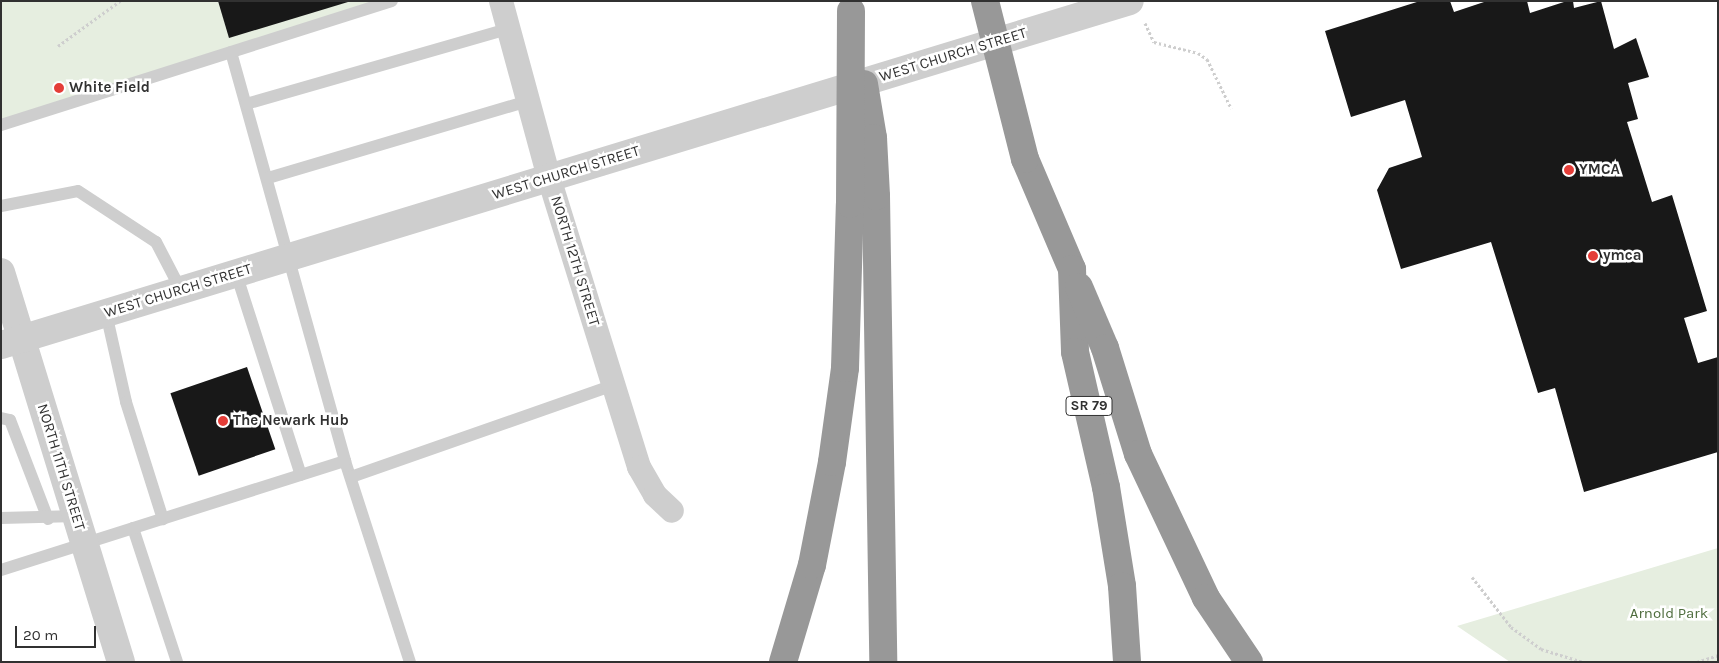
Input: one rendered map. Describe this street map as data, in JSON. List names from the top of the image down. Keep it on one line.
{"streets":{"highway":["SR 79"],"street":["WEST CHURCH STREET","NORTH 12TH STREET","NORTH 11TH STREET"]},"crossings":[["WEST CHURCH STREET","NORTH 12TH STREET"],["WEST CHURCH STREET","NORTH 11TH STREET"]],"parks":["Arnold Park"],"places":["White Field","YMCA","ymca","The Newark Hub"],"scale_bar":"20 m"}
